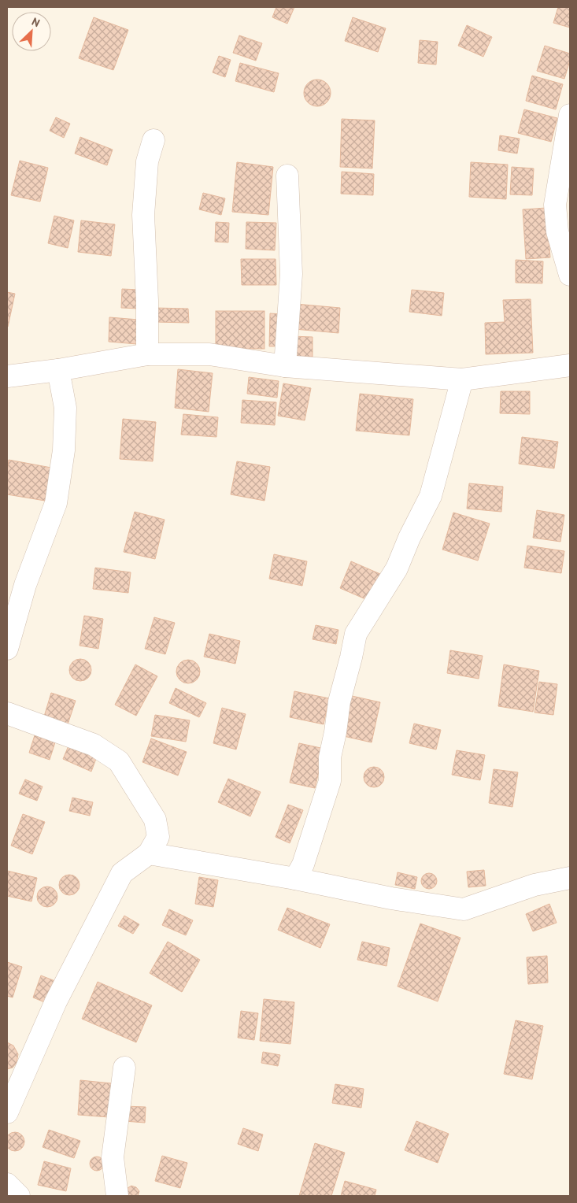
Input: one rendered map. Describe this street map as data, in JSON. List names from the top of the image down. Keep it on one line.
{"north":"top right"}
